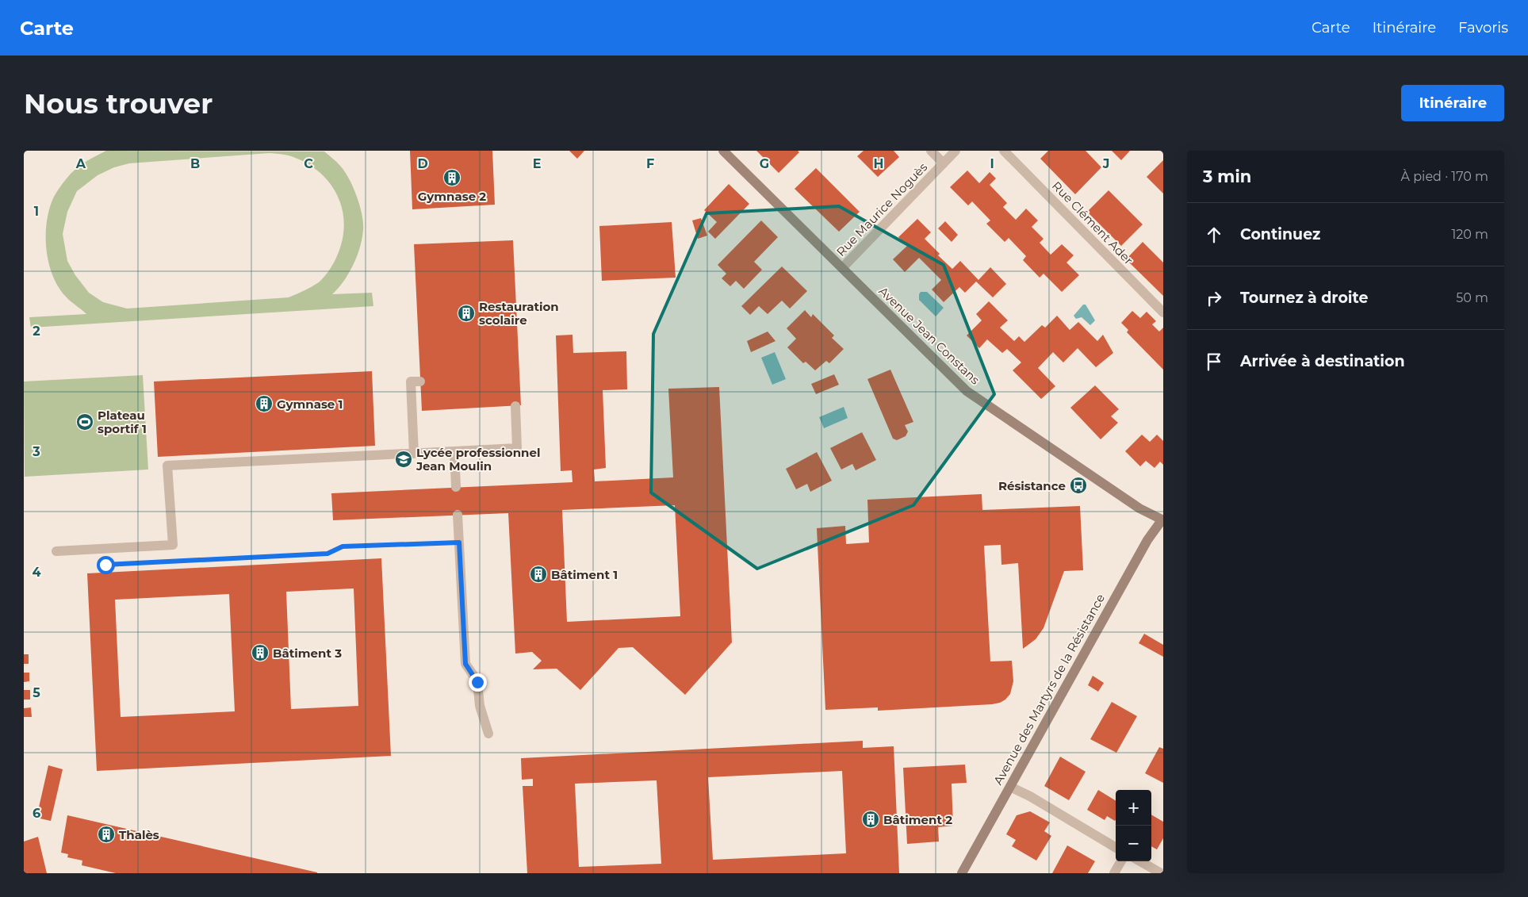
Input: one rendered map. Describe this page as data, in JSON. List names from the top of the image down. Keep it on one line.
{"streets":{"street":["Rue Maurice Noguès","Rue Clément Ader","Avenue Jean Constans","Avenue des Martyrs de la Résistance"]},"crossings":[["Rue Maurice Noguès","Avenue Jean Constans"],["Avenue Jean Constans","Avenue des Martyrs de la Résistance"]],"places":{"building":["Gymnase 2","Restauration scolaire","Gymnase 1","Bâtiment 1","Bâtiment 3","Bâtiment 2","Thalès"],"sports":["Plateau sportif 1"],"school or university":["Lycée professionnel Jean Moulin"],"bus stop":["Résistance"]},"page":{"header":"Carte","nav":["Carte","Itinéraire","Favoris"],"buttons":"Itinéraire","title":"Nous trouver","heading":["3 min","À pied · 170 m"],"list":[["Continuez","120 m"],["Tournez à droite","50 m"],"Arrivée à destination"],"map_buttons":["+","−"]},"grid":{"columns":["A","B","C","D","E","F","G","H","I","J"],"rows":["1","2","3","4","5","6"]}}
